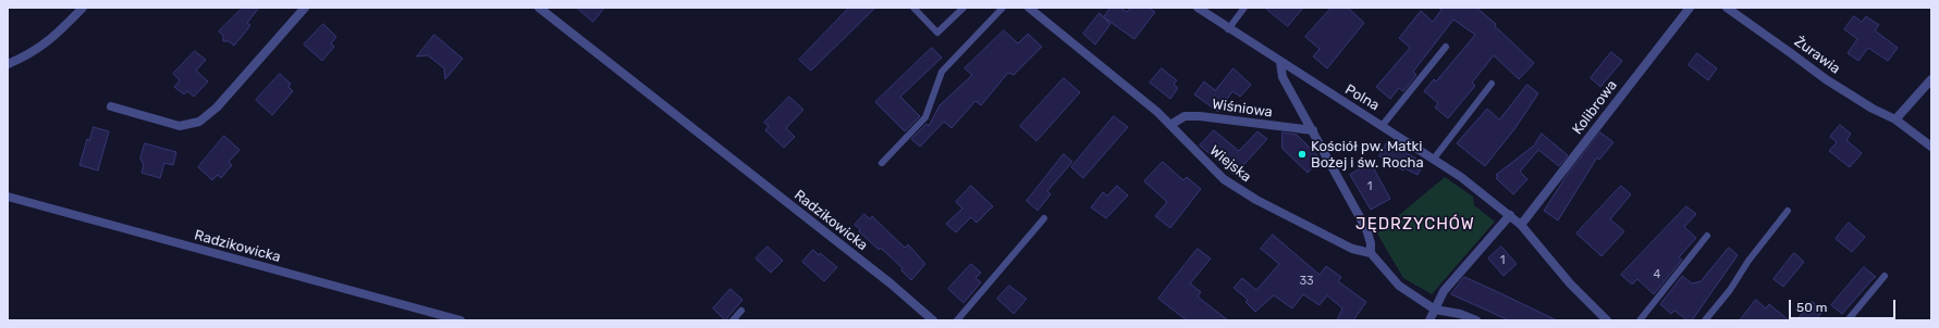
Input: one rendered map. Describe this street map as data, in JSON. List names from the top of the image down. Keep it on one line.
{"streets":{"street":["Żurawia","Polna","Kolibrowa","Wiśniowa","Wiejska","Radzikowicka"]},"crossings":[["Polna","Kolibrowa"],["Wiśniowa","Wiejska"]],"districts":["JĘDRZYCHÓW"],"places":["Kościół pw. Matki Bożej i św. Rocha"],"house_numbers":["1","1","4","33"],"scale_bar":"50 m"}
